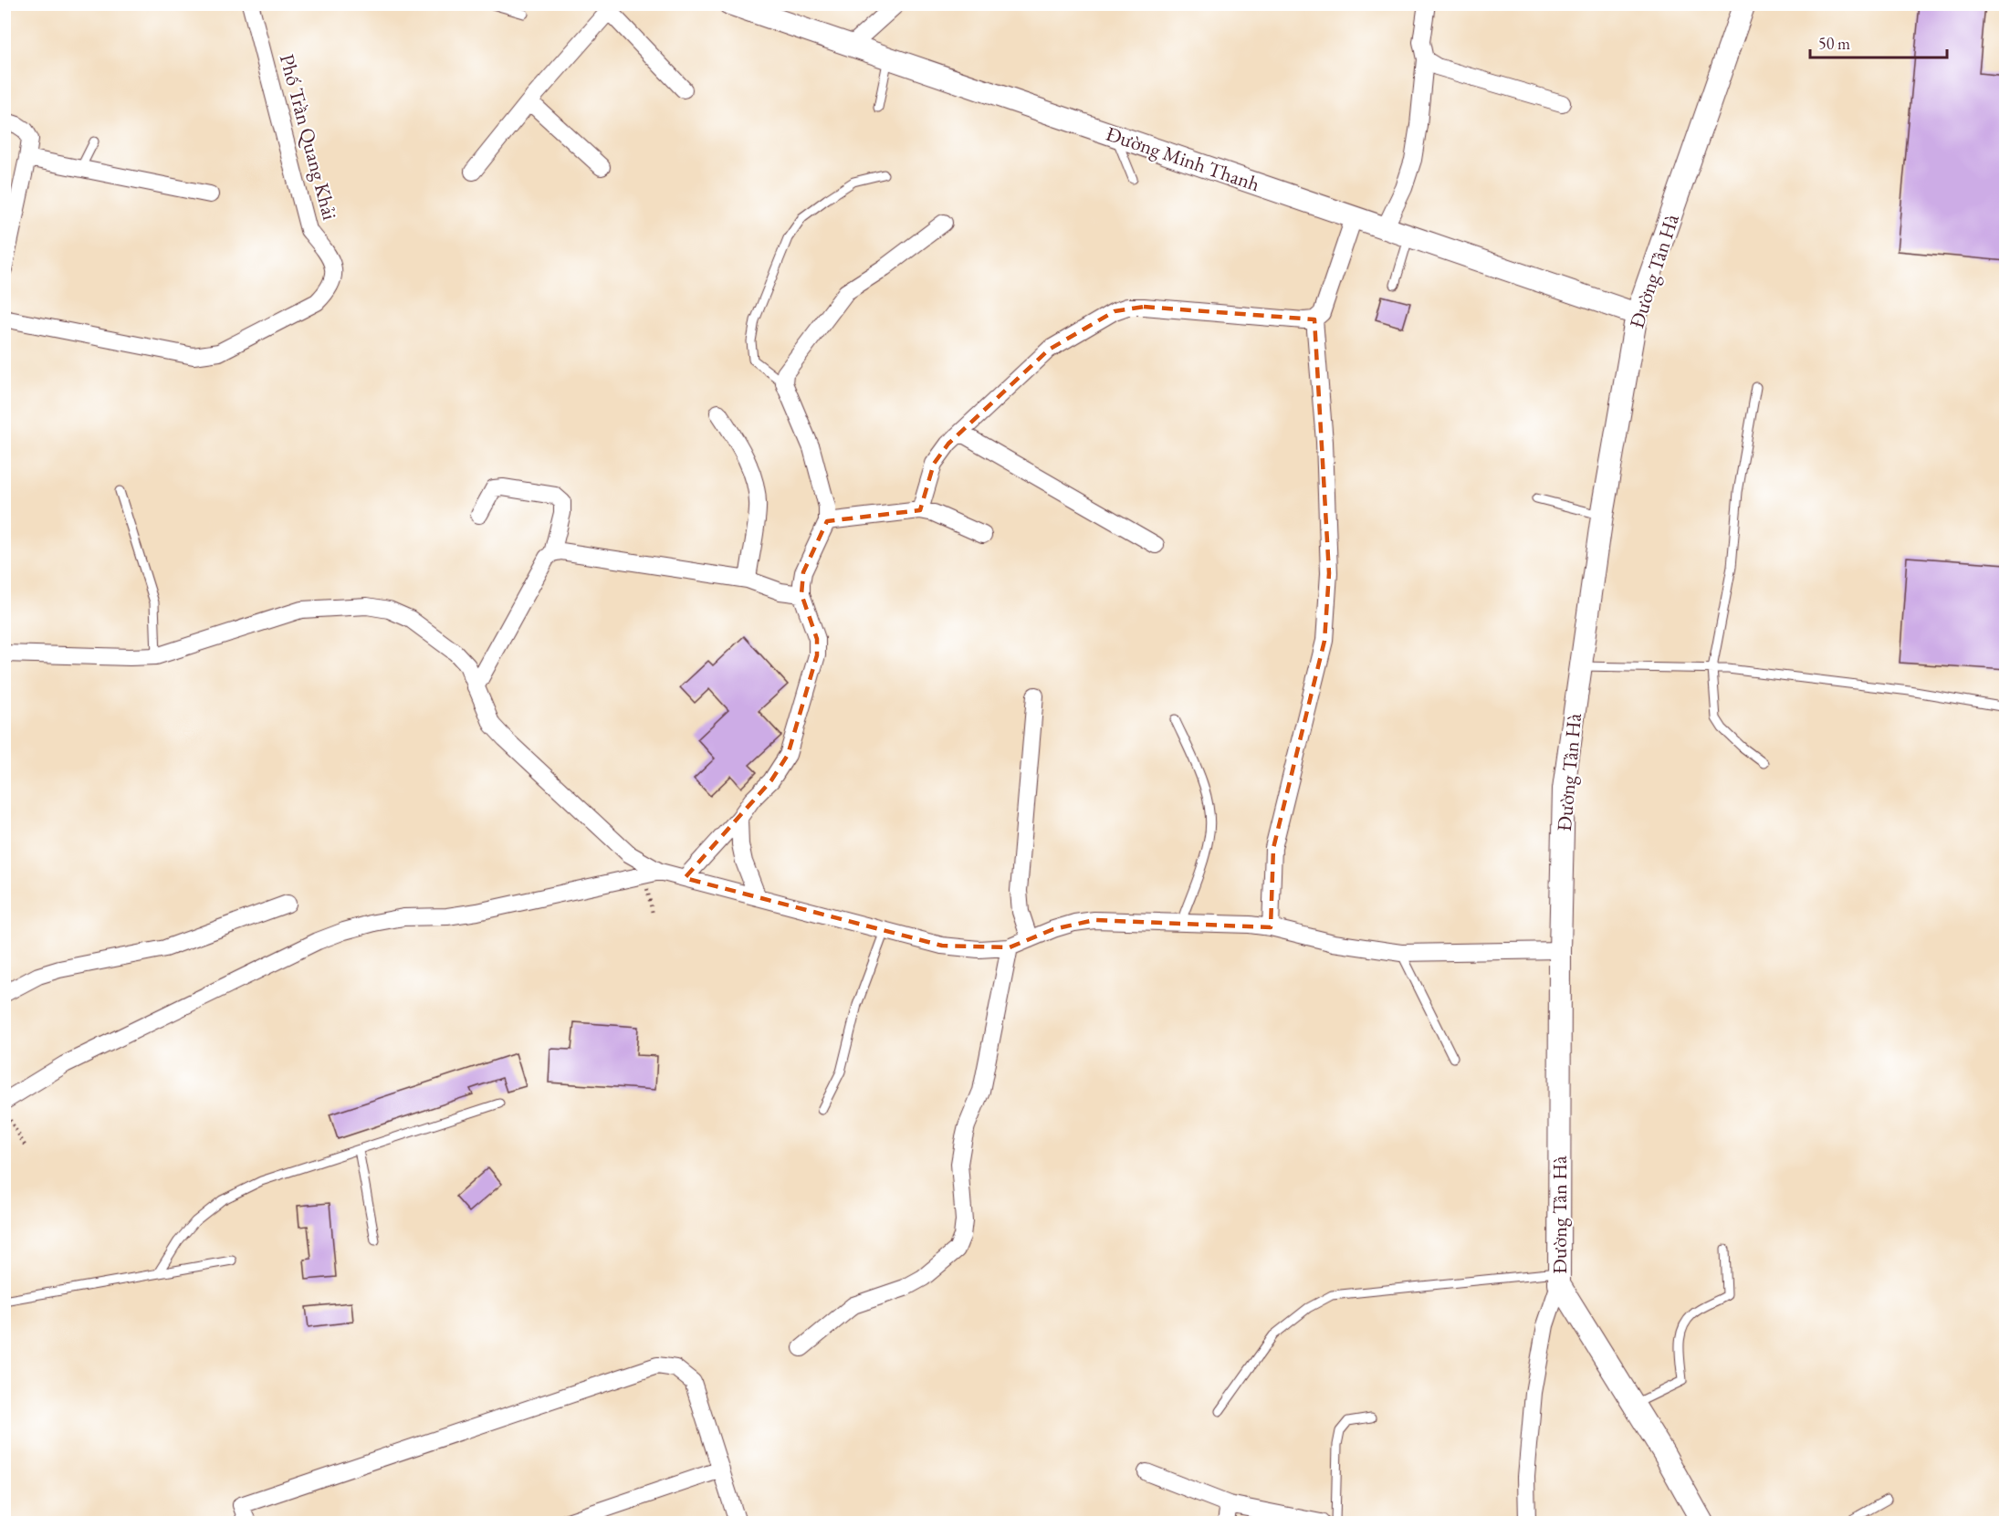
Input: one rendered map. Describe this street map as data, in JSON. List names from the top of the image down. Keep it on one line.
{"streets":{"main road":["Đường Minh Thanh","Đường Tân Hà"],"street":["Phố Trần Quang Khải"]},"crossings":[["Đường Minh Thanh","Đường Tân Hà"]],"scale_bar":"50 m"}
